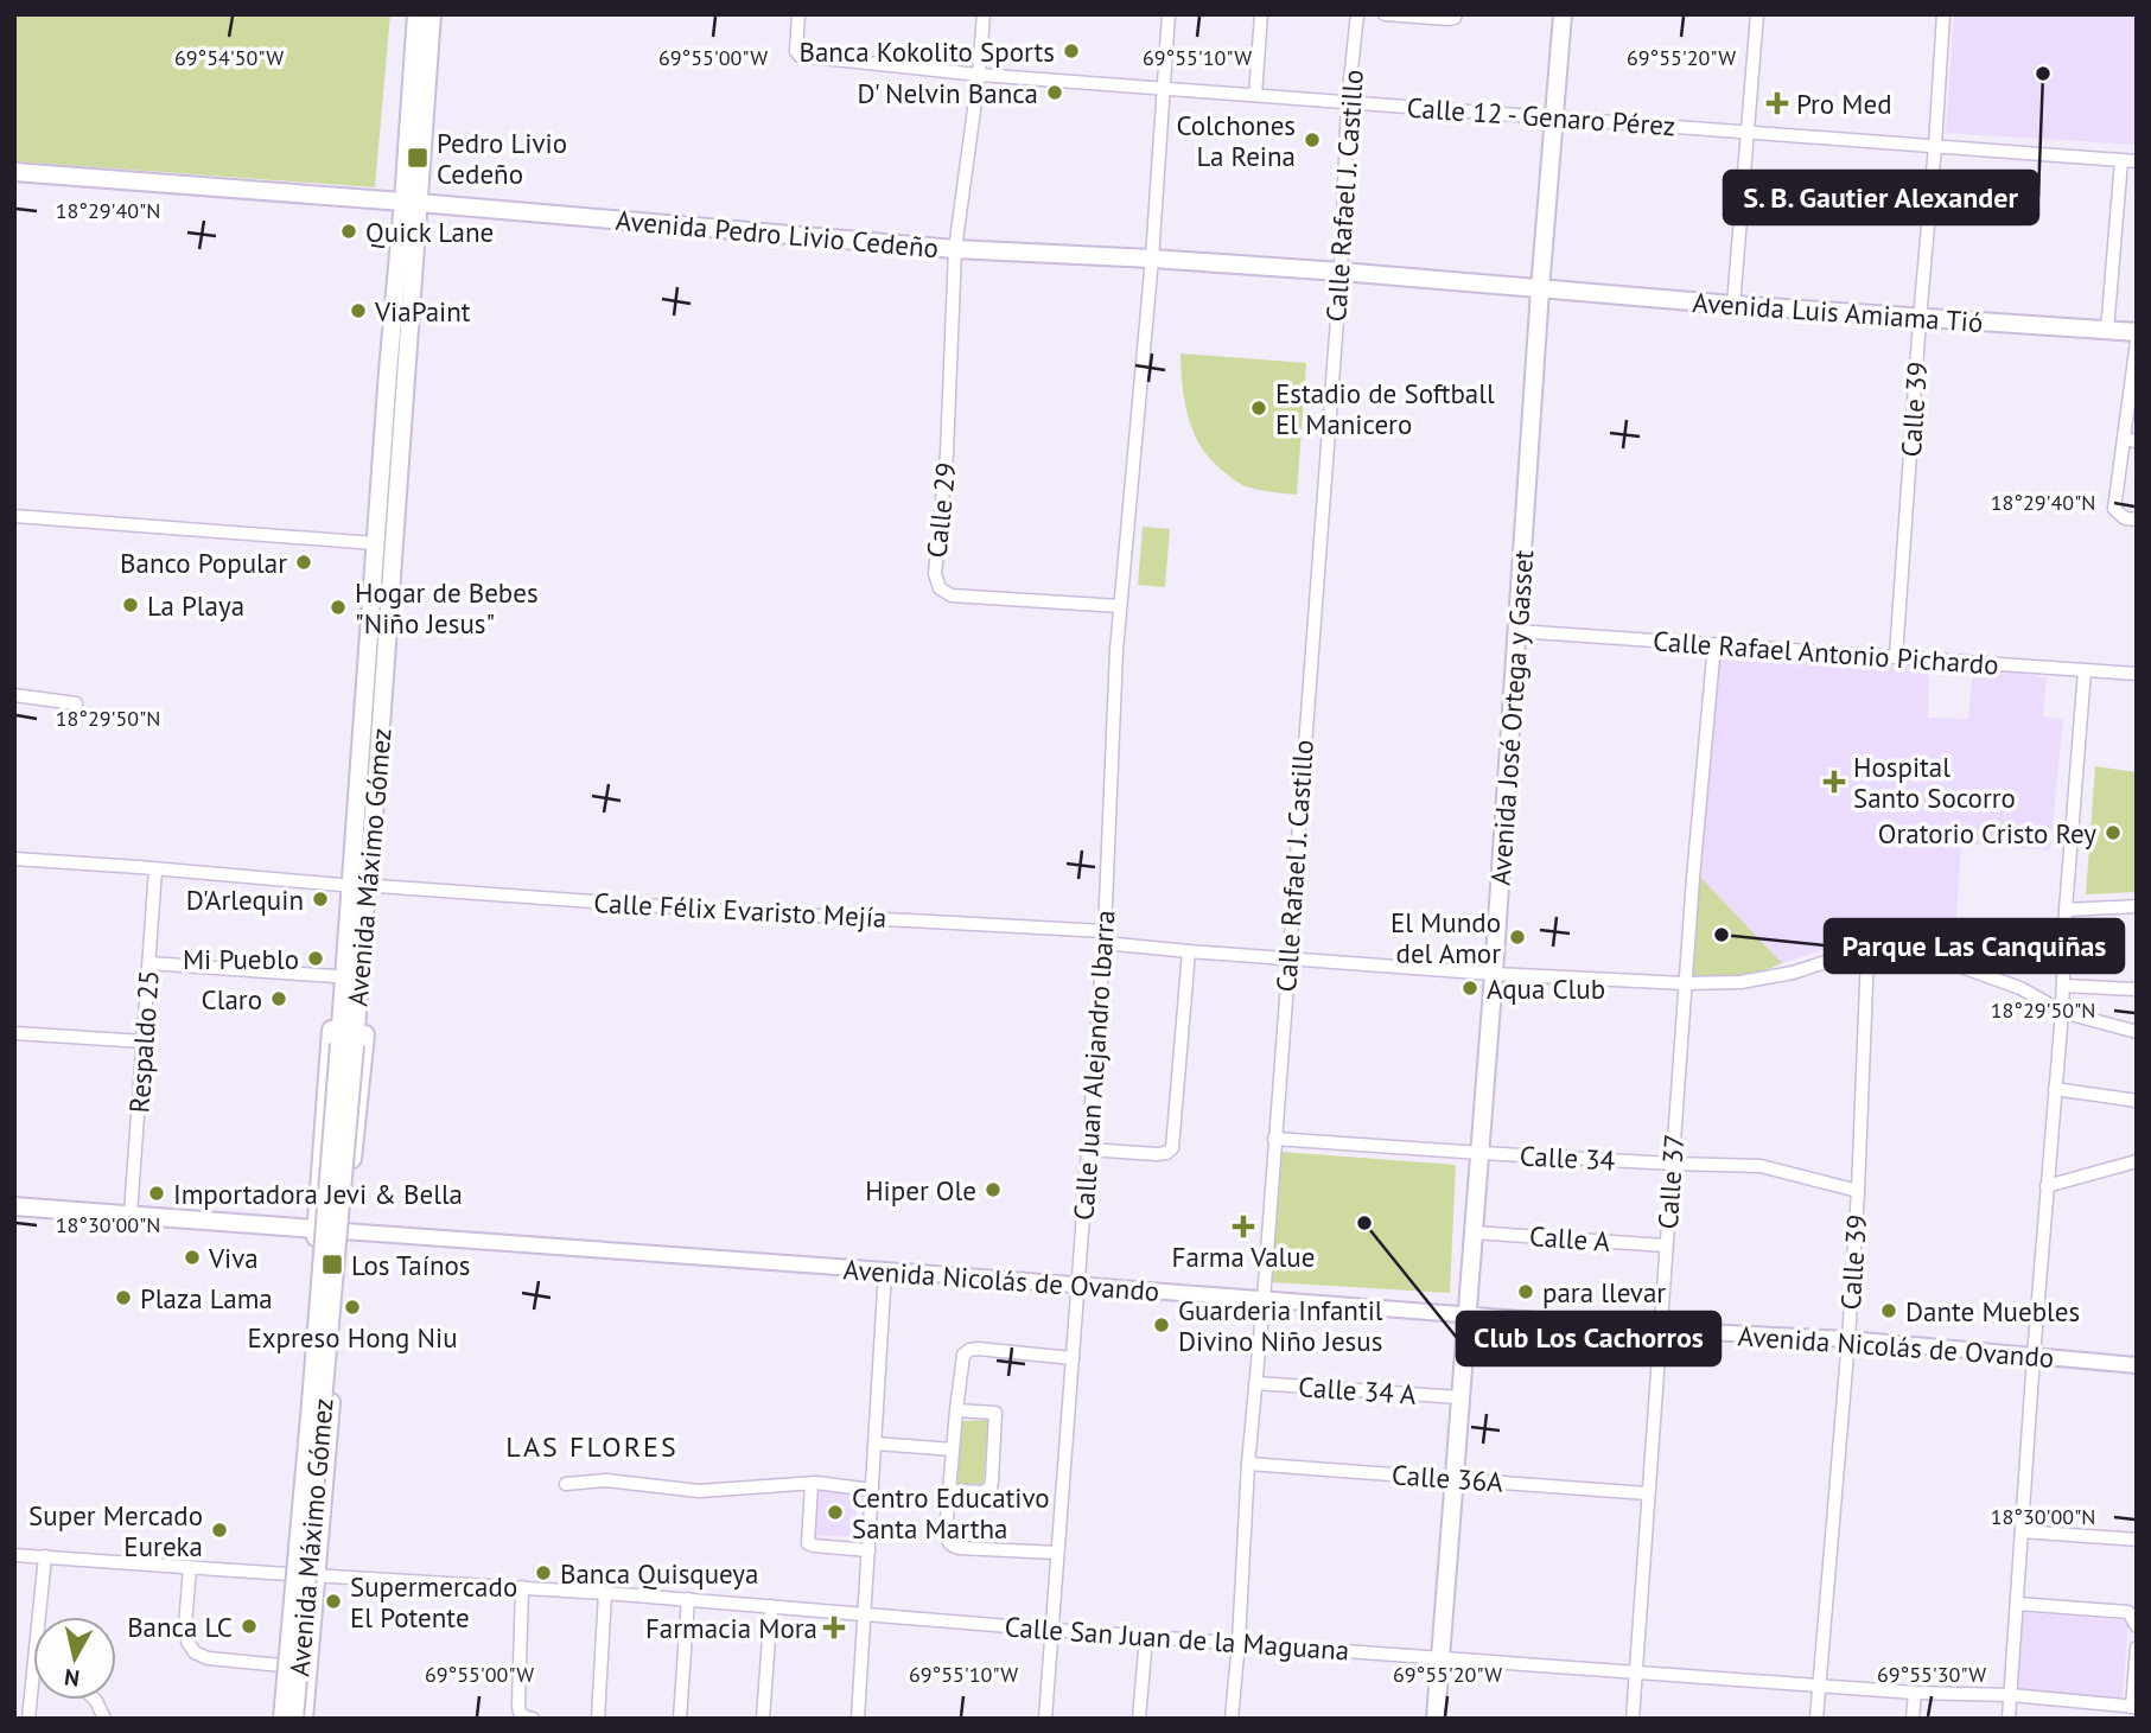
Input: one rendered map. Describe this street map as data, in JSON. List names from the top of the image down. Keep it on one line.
{"streets":{"main road":["Avenida Pedro Livio Cedeño","Avenida Luis Amiama Tió","Avenida José Ortega y Gasset","Avenida Máximo Gómez","Avenida Nicolás de Ovando"],"street":["Calle 12 - Genaro Pérez","Calle Rafael J. Castillo","Calle 39","Calle 29","Calle Rafael Antonio Pichardo","Calle Félix Evaristo Mejía","Respaldo 25","Calle Juan Alejandro lbarra","Calle 34","Calle 37","Calle A","Calle 34 A","Calle 36A","Calle San Juan de la Maguana"]},"crossings":[["Calle 12 - Genaro Pérez","Calle Rafael J. Castillo"],["Calle 12 - Genaro Pérez","Calle 39"],["Calle 12 - Genaro Pérez","Avenida José Ortega y Gasset"],["Calle 12 - Genaro Pérez","Calle Juan Alejandro lbarra"],["Calle Rafael J. Castillo","Avenida Pedro Livio Cedeño"],["Calle Rafael J. Castillo","Calle Félix Evaristo Mejía"],["Calle Rafael J. Castillo","Calle 34"],["Calle Rafael J. Castillo","Avenida Nicolás de Ovando"],["Calle Rafael J. Castillo","Calle 34 A"],["Calle Rafael J. Castillo","Calle 36A"],["Calle Rafael J. Castillo","Calle San Juan de la Maguana"],["Avenida Pedro Livio Cedeño","Avenida Luis Amiama Tió"],["Avenida Pedro Livio Cedeño","Calle 29"],["Avenida Pedro Livio Cedeño","Avenida José Ortega y Gasset"],["Avenida Pedro Livio Cedeño","Avenida Máximo Gómez"],["Avenida Pedro Livio Cedeño","Calle Juan Alejandro lbarra"],["Avenida Luis Amiama Tió","Calle 39"],["Avenida Luis Amiama Tió","Avenida José Ortega y Gasset"],["Calle 39","Calle Rafael Antonio Pichardo"],["Calle 39","Calle Félix Evaristo Mejía"],["Calle 39","Calle 34"],["Calle 39","Avenida Nicolás de Ovando"],["Calle 39","Calle San Juan de la Maguana"],["Calle 29","Calle Juan Alejandro lbarra"],["Calle Rafael Antonio Pichardo","Avenida José Ortega y Gasset"],["Calle Rafael Antonio Pichardo","Calle 37"],["Avenida José Ortega y Gasset","Calle Félix Evaristo Mejía"],["Avenida José Ortega y Gasset","Calle 34"],["Avenida José Ortega y Gasset","Calle A"],["Avenida José Ortega y Gasset","Avenida Nicolás de Ovando"],["Avenida José Ortega y Gasset","Calle 34 A"],["Avenida José Ortega y Gasset","Calle 36A"],["Avenida José Ortega y Gasset","Calle San Juan de la Maguana"],["Calle Félix Evaristo Mejía","Calle Juan Alejandro lbarra"],["Calle Félix Evaristo Mejía","Calle 37"],["Respaldo 25","Avenida Nicolás de Ovando"],["Calle Juan Alejandro lbarra","Avenida Nicolás de Ovando"],["Calle Juan Alejandro lbarra","Calle San Juan de la Maguana"],["Calle 34","Calle 37"],["Calle 37","Calle A"],["Calle 37","Avenida Nicolás de Ovando"],["Calle 37","Calle 36A"],["Calle 37","Calle San Juan de la Maguana"]],"districts":["LAS FLORES"],"places":{"other":["Banca Kokolito Sports","S. B. Gautier Alexander","D' Nelvin Banca","Colchones La Reina","Quick Lane","ViaPaint","Estadio de Softball El Manicero","Banco Popular","La Playa","Hogar de Bebes \"Niño Jesus\"","Oratorio Cristo Rey","D'Arlequin","Parque Las Canquiñas","El Mundo del Amor","Mi Pueblo","Aqua Club","Claro","Hiper Ole","Importadora Jevi & Bella","Club Los Cachorros","Viva","para llevar","Plaza Lama","Expreso Hong Niu","Dante Muebles","Guarderia Infantil Divino Niño Jesus","Centro Educativo Santa Martha","Super Mercado Eureka","Banca Quisqueya","Supermercado El Potente","Banca LC"],"health":["Pro Med","Hospital Santo Socorro","Farma Value","Farmacia Mora"],"transit":["Pedro Livio Cedeño","Los Taínos"]},"north":"bottom","coordinates":["69°54'50\"W","69°55'00\"W","69°55'10\"W","69°55'20\"W","18°29'40\"N","18°29'50\"N","18°30'00\"N","69°55'30\"W"]}
